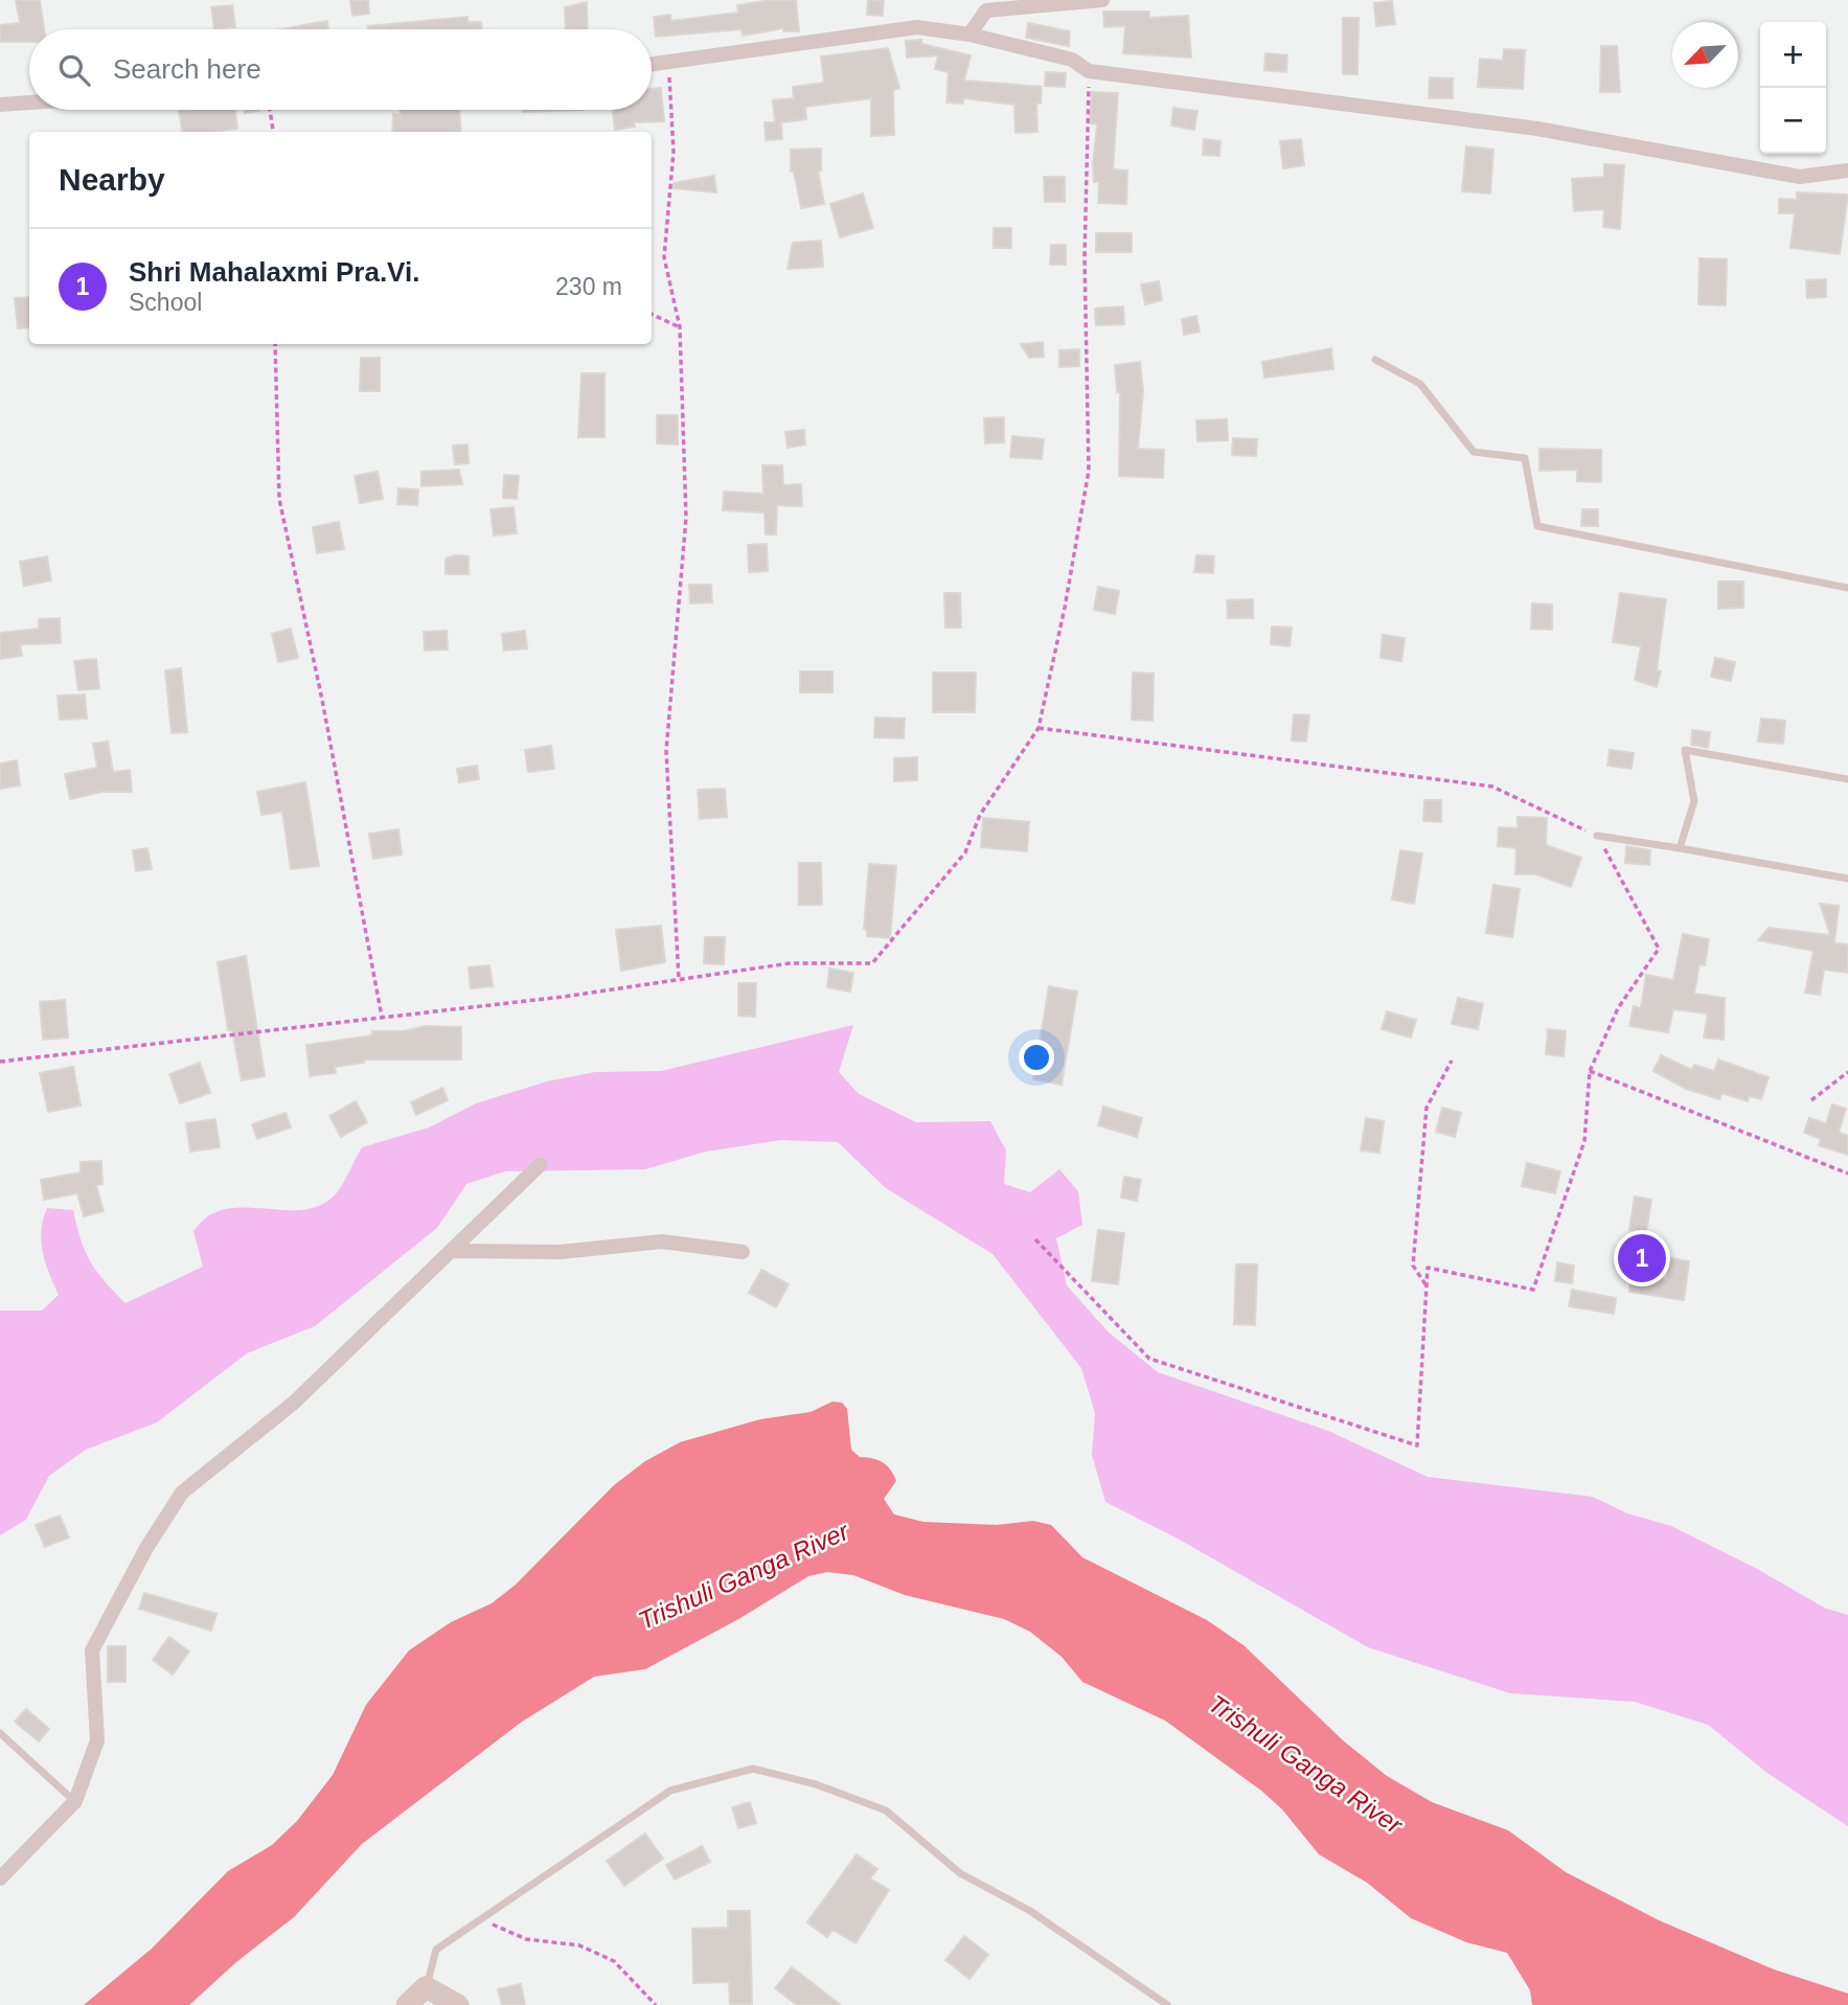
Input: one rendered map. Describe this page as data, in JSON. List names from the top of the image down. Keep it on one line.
{"water":["Trishuli Ganga River"],"north":"bottom left","page":{"map_buttons":["+","−"],"search":"Search here","heading":"Nearby","list":[{"mark":"1","name":"Shri Mahalaxmi Pra.Vi.","note":"School","value":"230 m"}],"pins":"1"}}
